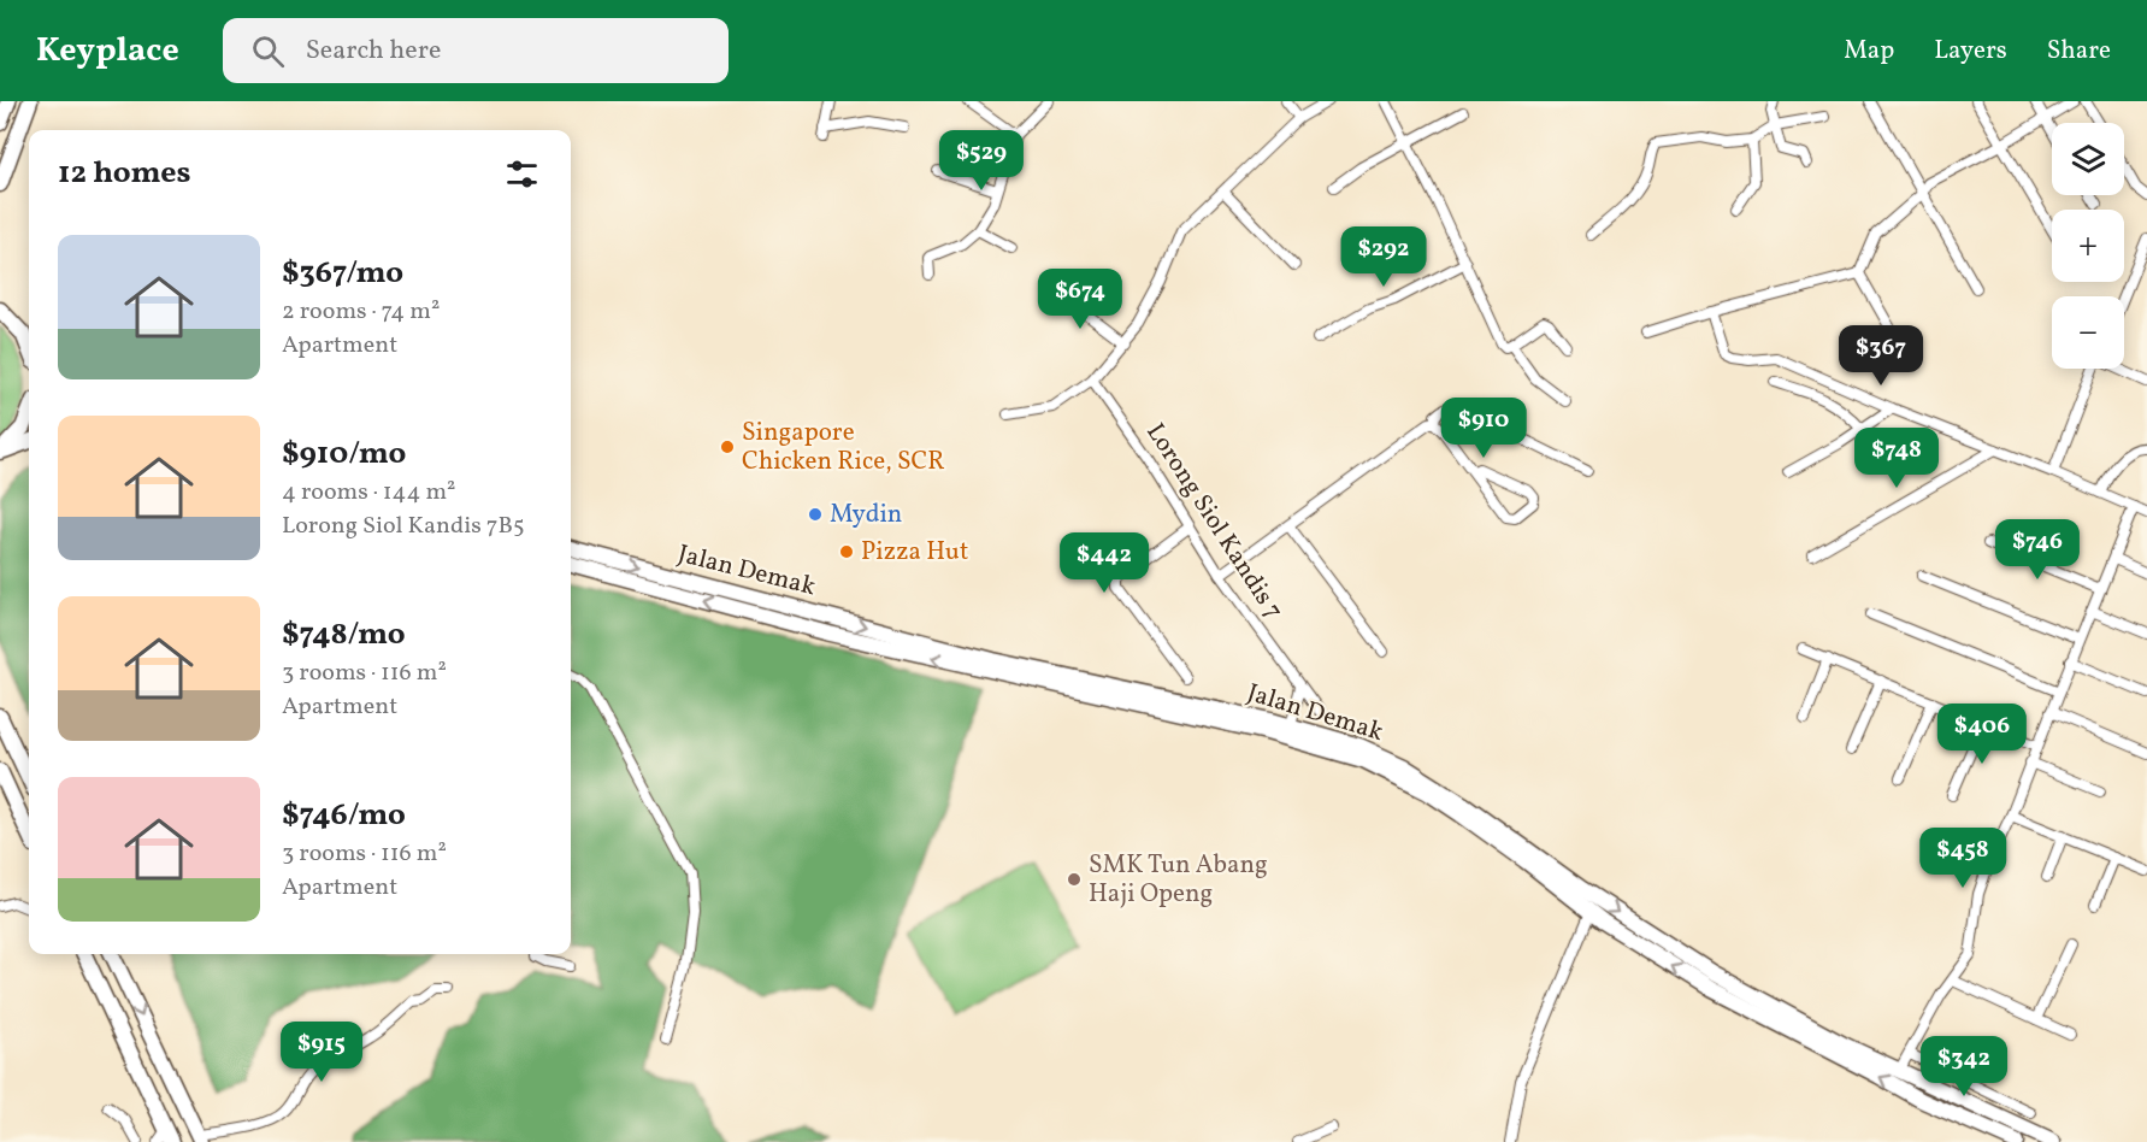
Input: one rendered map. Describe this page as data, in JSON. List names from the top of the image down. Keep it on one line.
{"streets":{"main road":["Jalan Demak"],"street":["Lorong Siol Kandis 7"]},"places":["Singapore Chicken Rice, SCR","Mydin","Pizza Hut","SMK Tun Abang Haji Openg"],"page":{"header":"Keyplace","search":"Search here","nav":["Map","Layers","Share"],"map_buttons":["+","−"],"price":["$529","$292","$674","$367","$910","$748","$746","$442","$406","$458","$915","$342"],"heading":"12 homes","list":[{"name":"$367/mo","note":"2 rooms · 74 m² · Apartment"},{"name":"$910/mo","note":"4 rooms · 144 m² · Lorong Siol Kandis 7B5"},{"name":"$748/mo","note":"3 rooms · 116 m² · Apartment"},{"name":"$746/mo","note":"3 rooms · 116 m² · Apartment"}]}}
